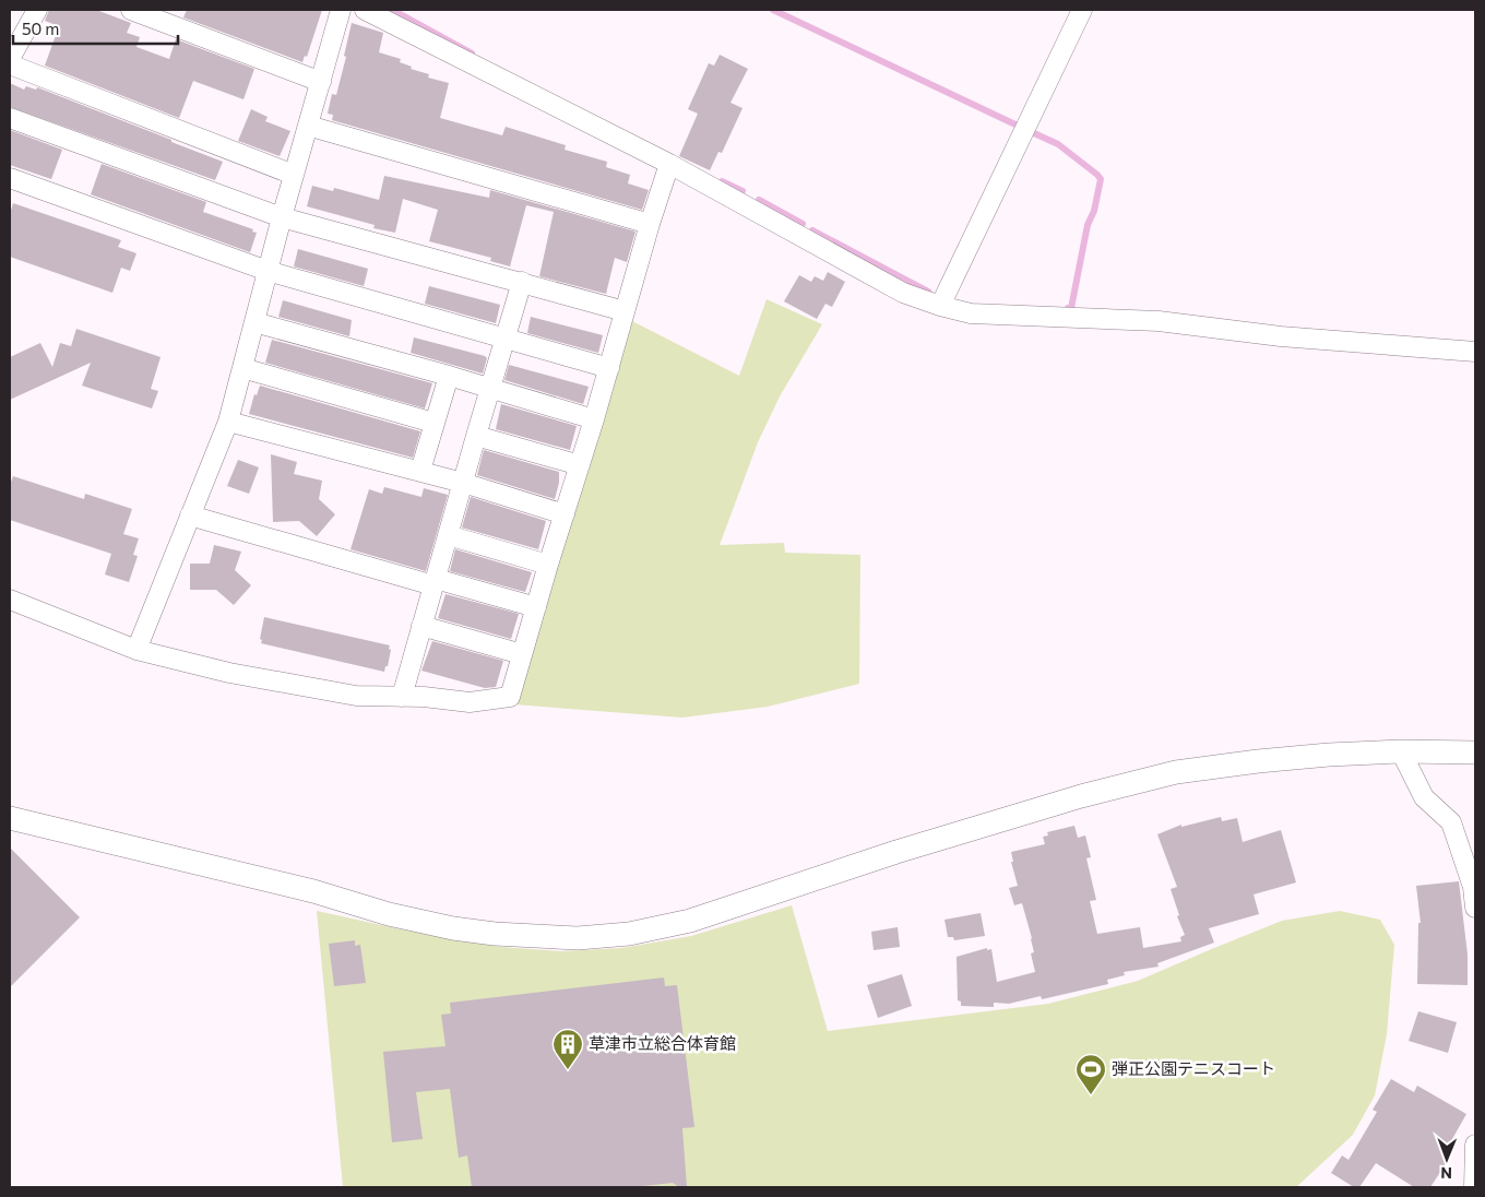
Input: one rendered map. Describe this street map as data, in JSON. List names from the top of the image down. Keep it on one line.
{"places":{"building":["草津市立総合体育館"],"sports":["弾正公園テニスコート"]},"scale_bar":"50 m","north":"bottom"}
